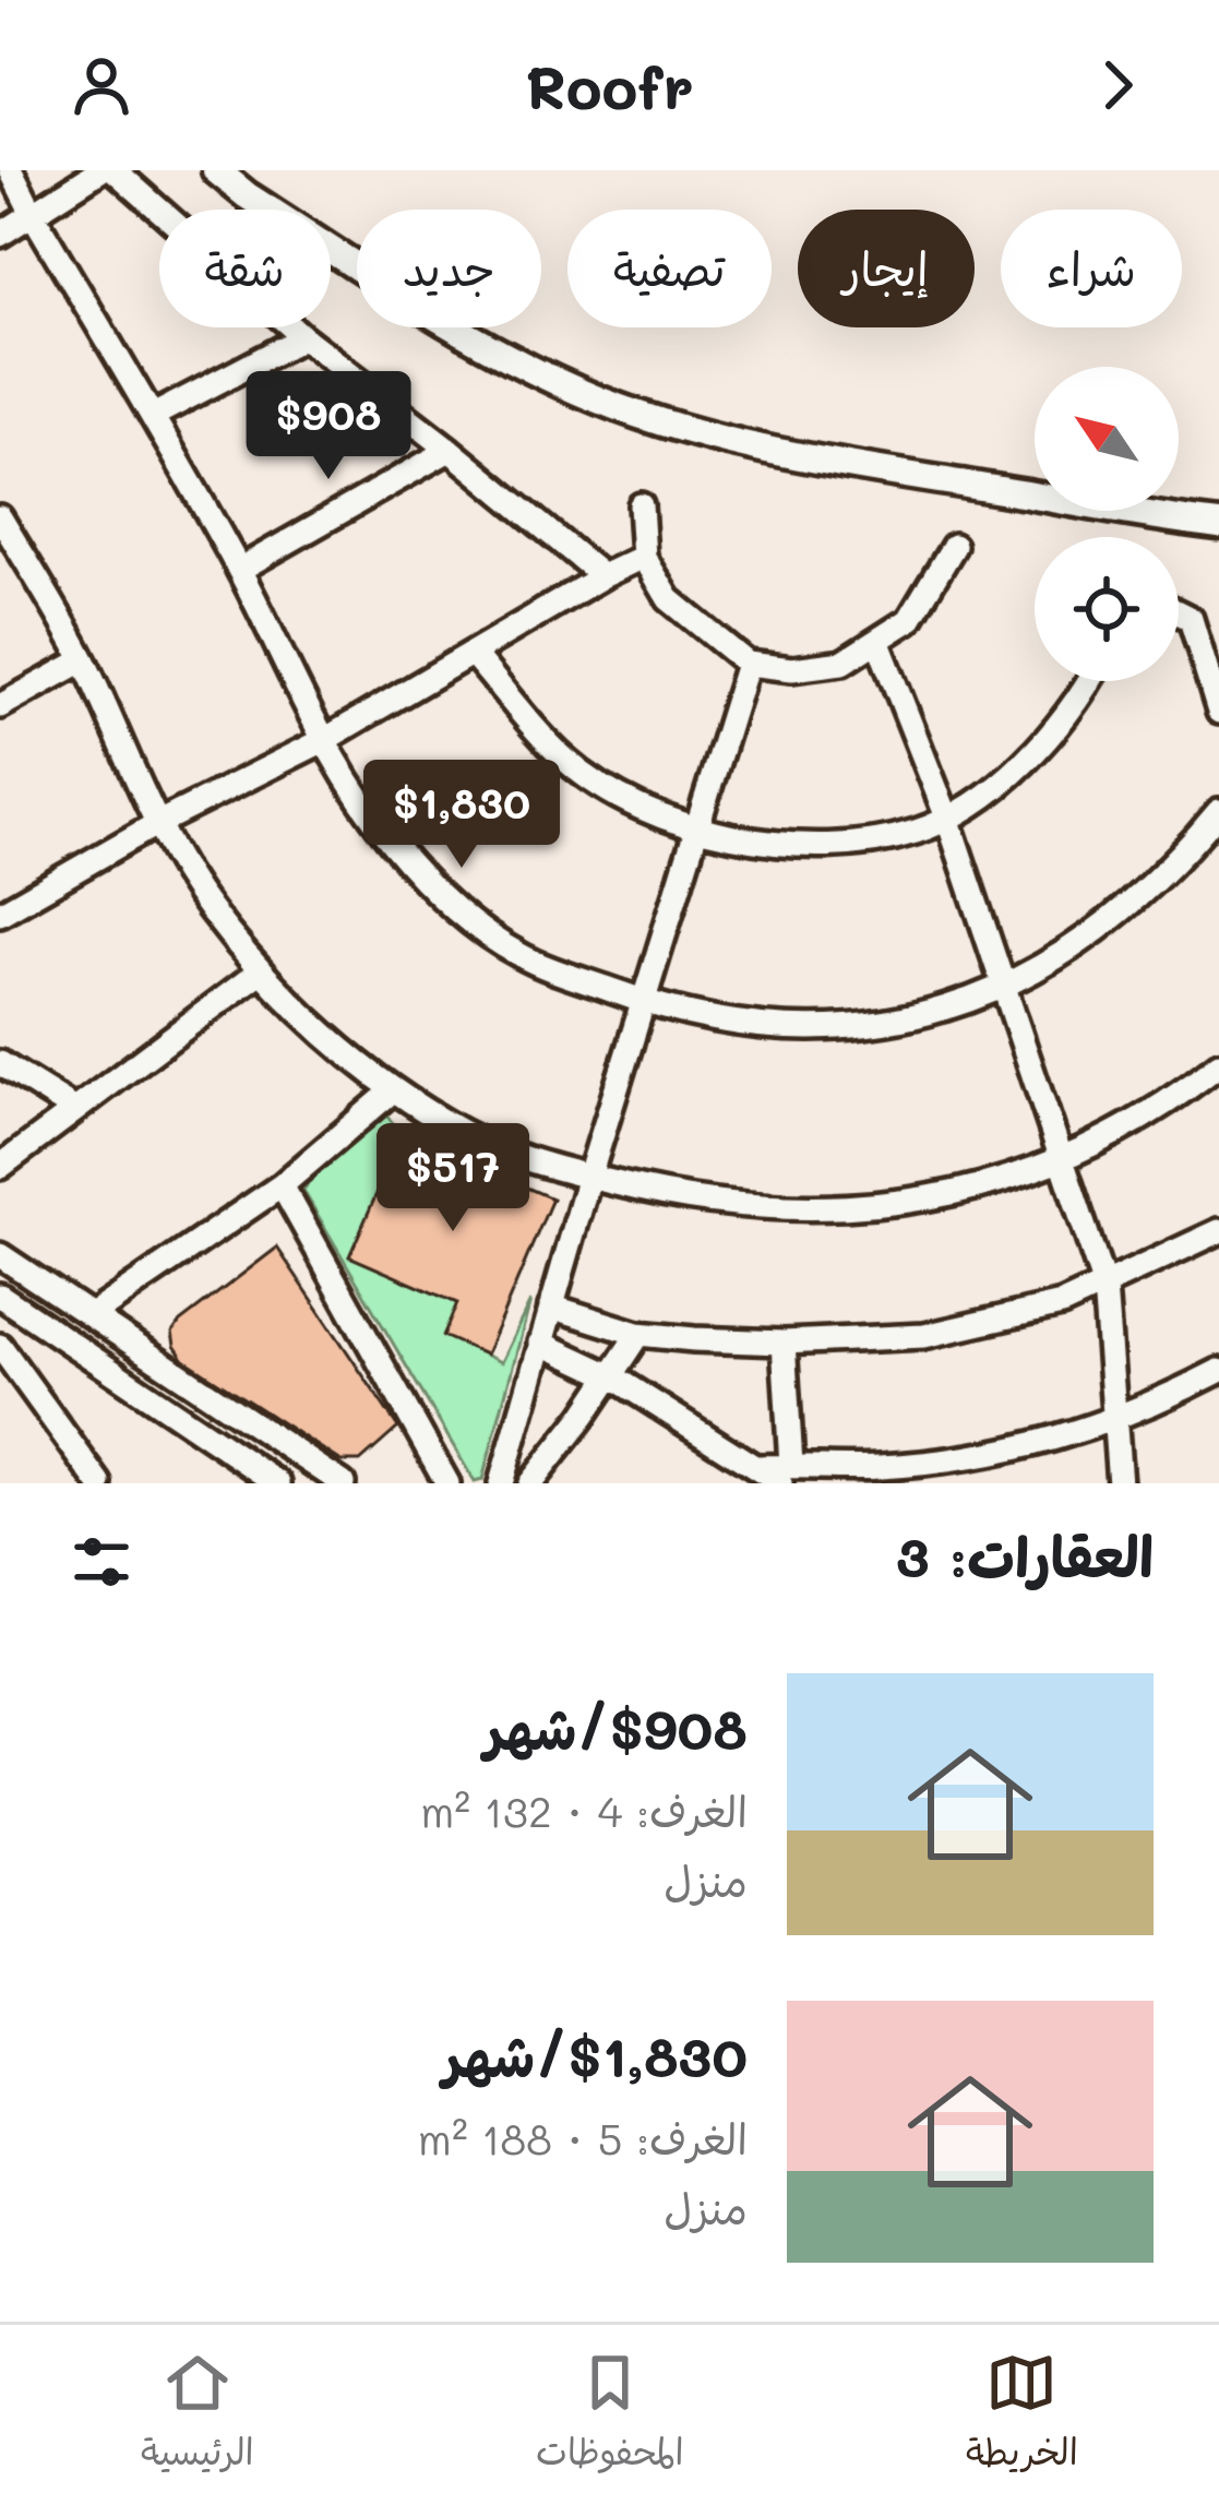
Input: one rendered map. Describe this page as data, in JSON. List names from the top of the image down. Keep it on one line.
{"north":"top left","page":{"header":"Roofr","chip":["شراء","إيجار","تصفية","جديد","شقة"],"price":["$908","$1,830","$517"],"heading":"العقارات: 3","list":[{"name":"$908/شهر","note":"الغرف: 4 · 132 m² · منزل"},{"name":"$1,830/شهر","note":"الغرف: 5 · 188 m² · منزل"}],"tabs":["الخريطة","المحفوظات","الرئيسية"]}}
